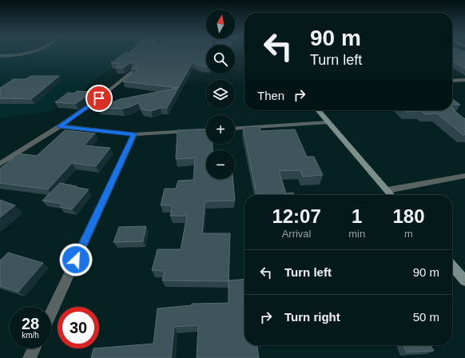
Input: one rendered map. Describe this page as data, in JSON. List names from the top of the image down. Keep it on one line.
{"north":"top","page":{"map_buttons":["+","−"],"turn":["90 m","Turn left"],"then":"Then","eta":["12:07","Arrival","1","min","180","m"],"list":[{"name":"Turn left","value":"90 m"},{"name":"Turn right","value":"50 m"}],"speed":"28 km/h","limit":"30"}}
